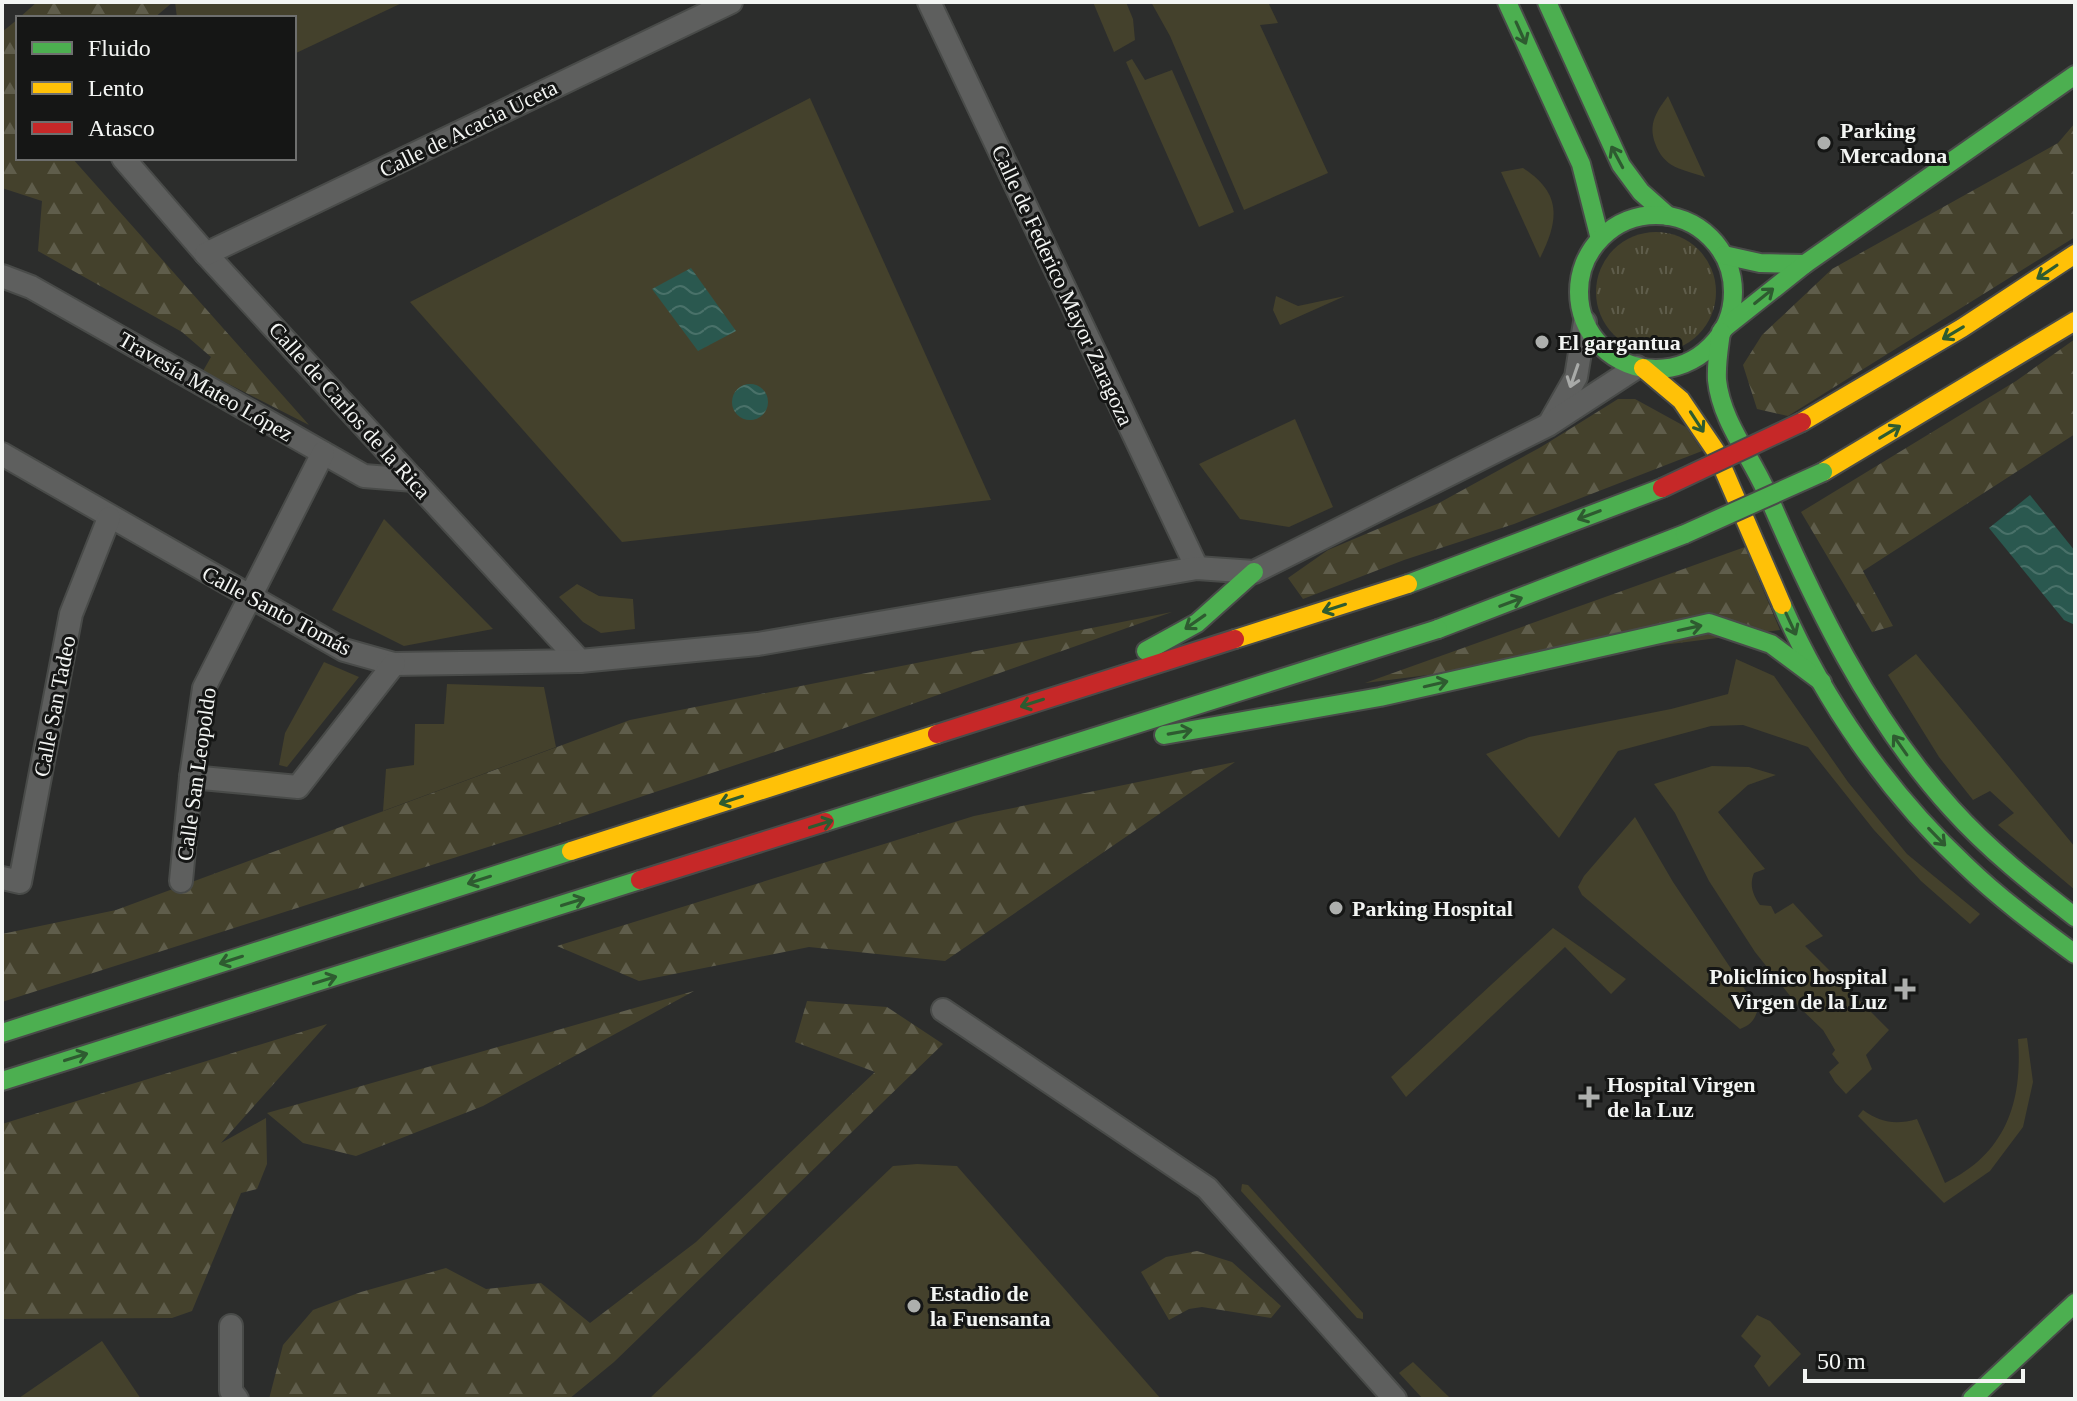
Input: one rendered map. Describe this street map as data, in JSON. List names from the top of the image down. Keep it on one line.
{"streets":{"street":["Calle de Acacia Uceta","Calle de Federico Mayor Zaragoza","Travesía Mateo López","Calle de Carlos de la Rica","Calle Santo Tomás","Calle San Tadeo","Calle San Leopoldo"]},"crossings":[["Calle de Acacia Uceta","Calle de Carlos de la Rica"],["Calle de Federico Mayor Zaragoza","Calle Santo Tomás"],["Travesía Mateo López","Calle de Carlos de la Rica"],["Travesía Mateo López","Calle San Leopoldo"],["Calle de Carlos de la Rica","Calle Santo Tomás"],["Calle Santo Tomás","Calle San Tadeo"],["Calle Santo Tomás","Calle San Leopoldo"]],"places":{"other":["Parking Mercadona","El gargantua","Parking Hospital","Estadio de la Fuensanta"],"health":["Policlínico hospital Virgen de la Luz","Hospital Virgen de la Luz"]},"legend":["Fluido","Lento","Atasco"],"scale_bar":"50 m"}
